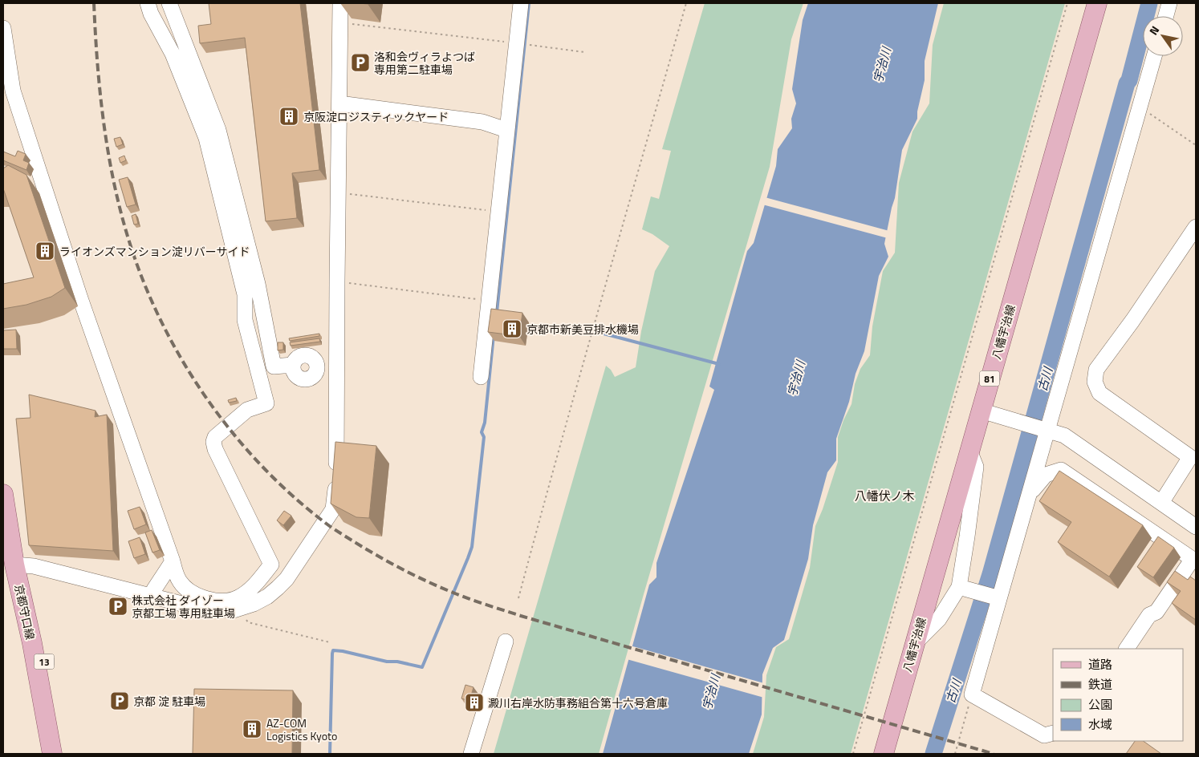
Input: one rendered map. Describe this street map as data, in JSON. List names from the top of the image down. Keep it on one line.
{"streets":{"main road":["八幡宇治線","81","京都守口線","13"]},"crossings":[["京都守口線","13"]],"districts":["八幡伏ノ木"],"water":["宇治川","古川"],"places":{"parking":["洛和会ヴィラよつば 専用第二駐車場","株式会社 ダイゾー 京都工場 専用駐車場","京都 淀 駐車場"],"building":["京阪淀ロジスティックヤード","ライオンズマンション淀リバーサイド","京都市新美豆排水機場","澱川右岸水防事務組合第十六号倉庫","AZ-COM Logistics Kyoto"]},"legend":["道路","鉄道","公園","水域"],"north":"top left"}
